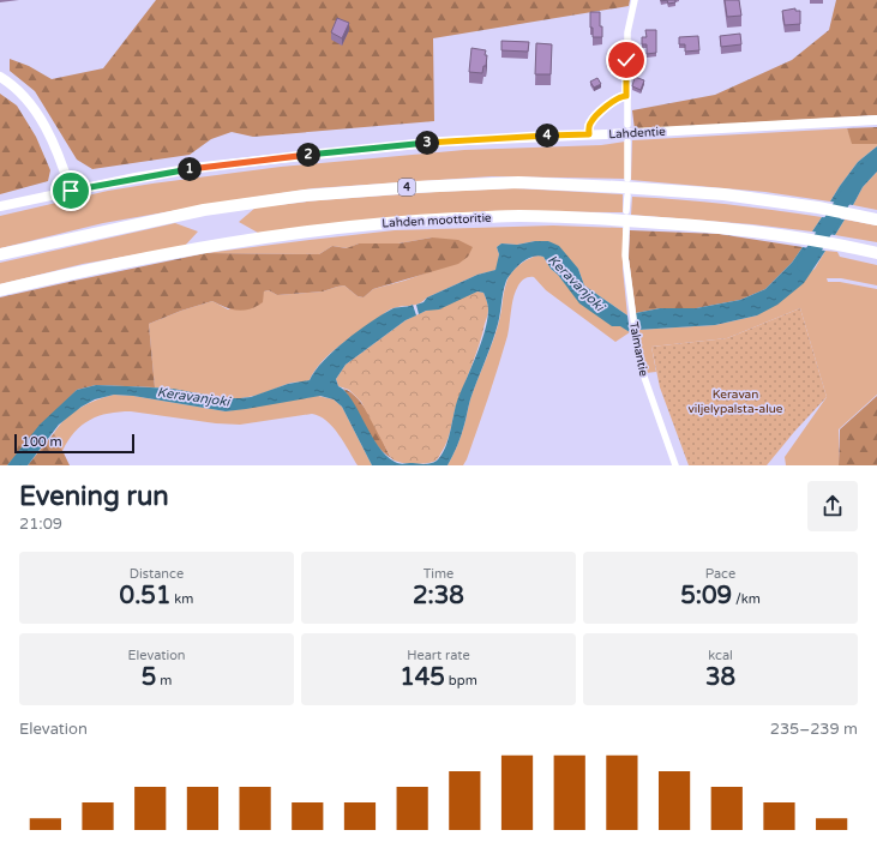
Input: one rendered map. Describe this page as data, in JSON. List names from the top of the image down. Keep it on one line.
{"streets":{"highway":["4","Lahden moottoritie"],"main road":["Lahdentie"],"street":["Talmantie"]},"water":["Keravanjoki"],"parks":["Keravan viljelypalsta-alue"],"scale_bar":"100 m","page":{"pins":["4","3","2","1"],"scale":"100 m","heading":["Evening run","21:09"],"stats":[["Distance","0.51 km"],["Time","2:38"],["Pace","5:09 /km"],["Elevation","5 m"],["Heart rate","145 bpm"],["kcal","38"]],"chart":["Elevation","235–239 m"]}}
